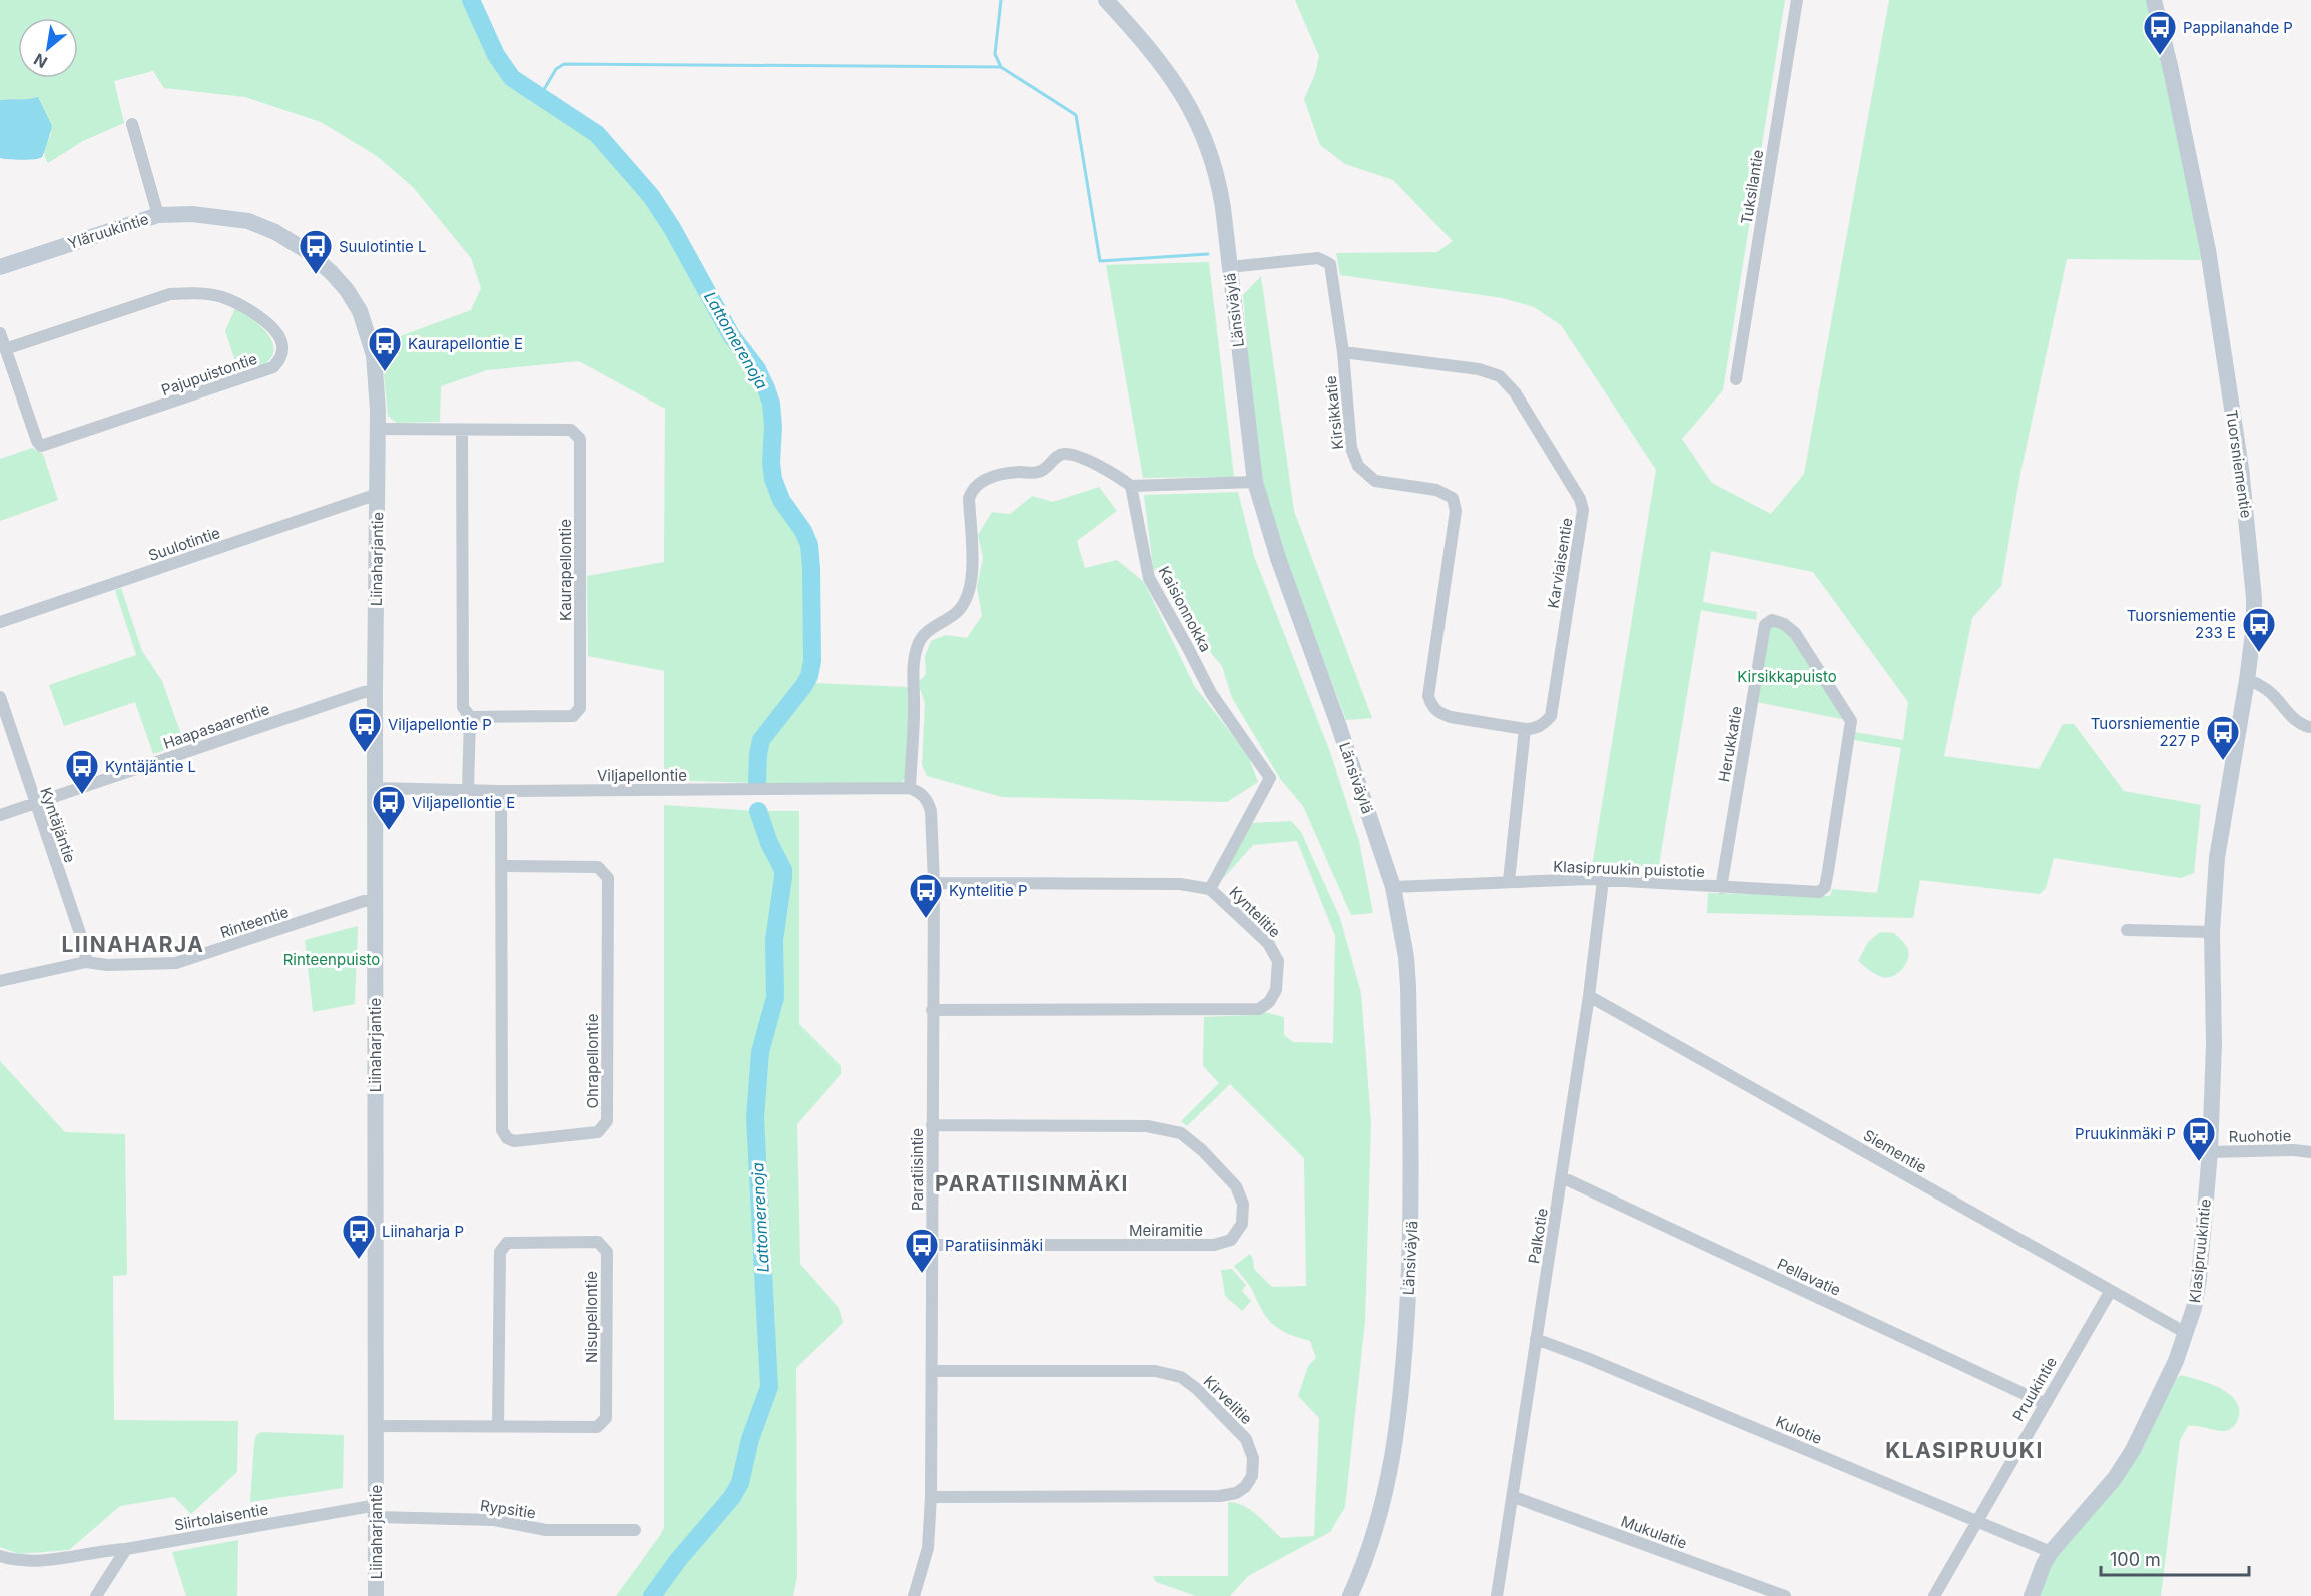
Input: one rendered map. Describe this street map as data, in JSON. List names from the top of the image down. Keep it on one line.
{"streets":{"main road":["Yläruukintie","Länsiväylä","Tuorsniementie","Liinaharjantie","Klasipruukintie"],"street":["Tuksilantie","Pajupuistontie","Kirsikkatie","Suulotintie","Karviaisentie","Kaurapellontie","Kaisionnokka","Haapasaarentie","Herukkatie","Viljapellontie","Kyntäjäntie","Klasipruukin puistotie","Kyntelitie","Rinteentie","Ohrapellontie","Ruohotie","Siementie","Paratiisintie","Meiramitie","Palkotie","Pellavatie","Nisupellontie","Pruukintie","Kirvelitie","Kulotie","Rypsitie","Siirtolaisentie","Mukulatie"]},"crossings":[["Yläruukintie","Suulotintie"],["Yläruukintie","Liinaharjantie"],["Yläruukintie","Kaurapellontie"],["Länsiväylä","Kirsikkatie"],["Länsiväylä","Klasipruukin puistotie"],["Kirsikkatie","Karviaisentie"],["Tuorsniementie","Klasipruukintie"],["Suulotintie","Liinaharjantie"],["Liinaharjantie","Haapasaarentie"],["Liinaharjantie","Viljapellontie"],["Liinaharjantie","Rinteentie"],["Liinaharjantie","Nisupellontie"],["Liinaharjantie","Rypsitie"],["Liinaharjantie","Siirtolaisentie"],["Kaisionnokka","Kyntelitie"],["Haapasaarentie","Kyntäjäntie"],["Herukkatie","Klasipruukin puistotie"],["Viljapellontie","Ohrapellontie"],["Viljapellontie","Paratiisintie"],["Kyntäjäntie","Rinteentie"],["Klasipruukin puistotie","Palkotie"],["Kyntelitie","Paratiisintie"],["Ruohotie","Klasipruukintie"],["Siementie","Palkotie"],["Siementie","Klasipruukintie"],["Siementie","Pruukintie"],["Paratiisintie","Meiramitie"],["Paratiisintie","Kirvelitie"],["Palkotie","Pellavatie"],["Palkotie","Kulotie"],["Palkotie","Mukulatie"],["Klasipruukintie","Kulotie"],["Pellavatie","Pruukintie"],["Pruukintie","Kulotie"],["Rypsitie","Siirtolaisentie"]],"districts":["LIINAHARJA","PARATIISINMÄKI","KLASIPRUUKI"],"water":["Lattomerenoja"],"parks":["Kirsikkapuisto","Rinteenpuisto"],"places":{"bus stop":["Pappilanahde P","Suulotintie L","Kaurapellontie E","Tuorsniementie 233 E","Viljapellontie P","Tuorsniementie 227 P","Kyntäjäntie L","Viljapellontie E","Kyntelitie P","Pruukinmäki P","Liinaharja P","Paratiisinmäki"]},"scale_bar":"100 m","north":"bottom left"}
